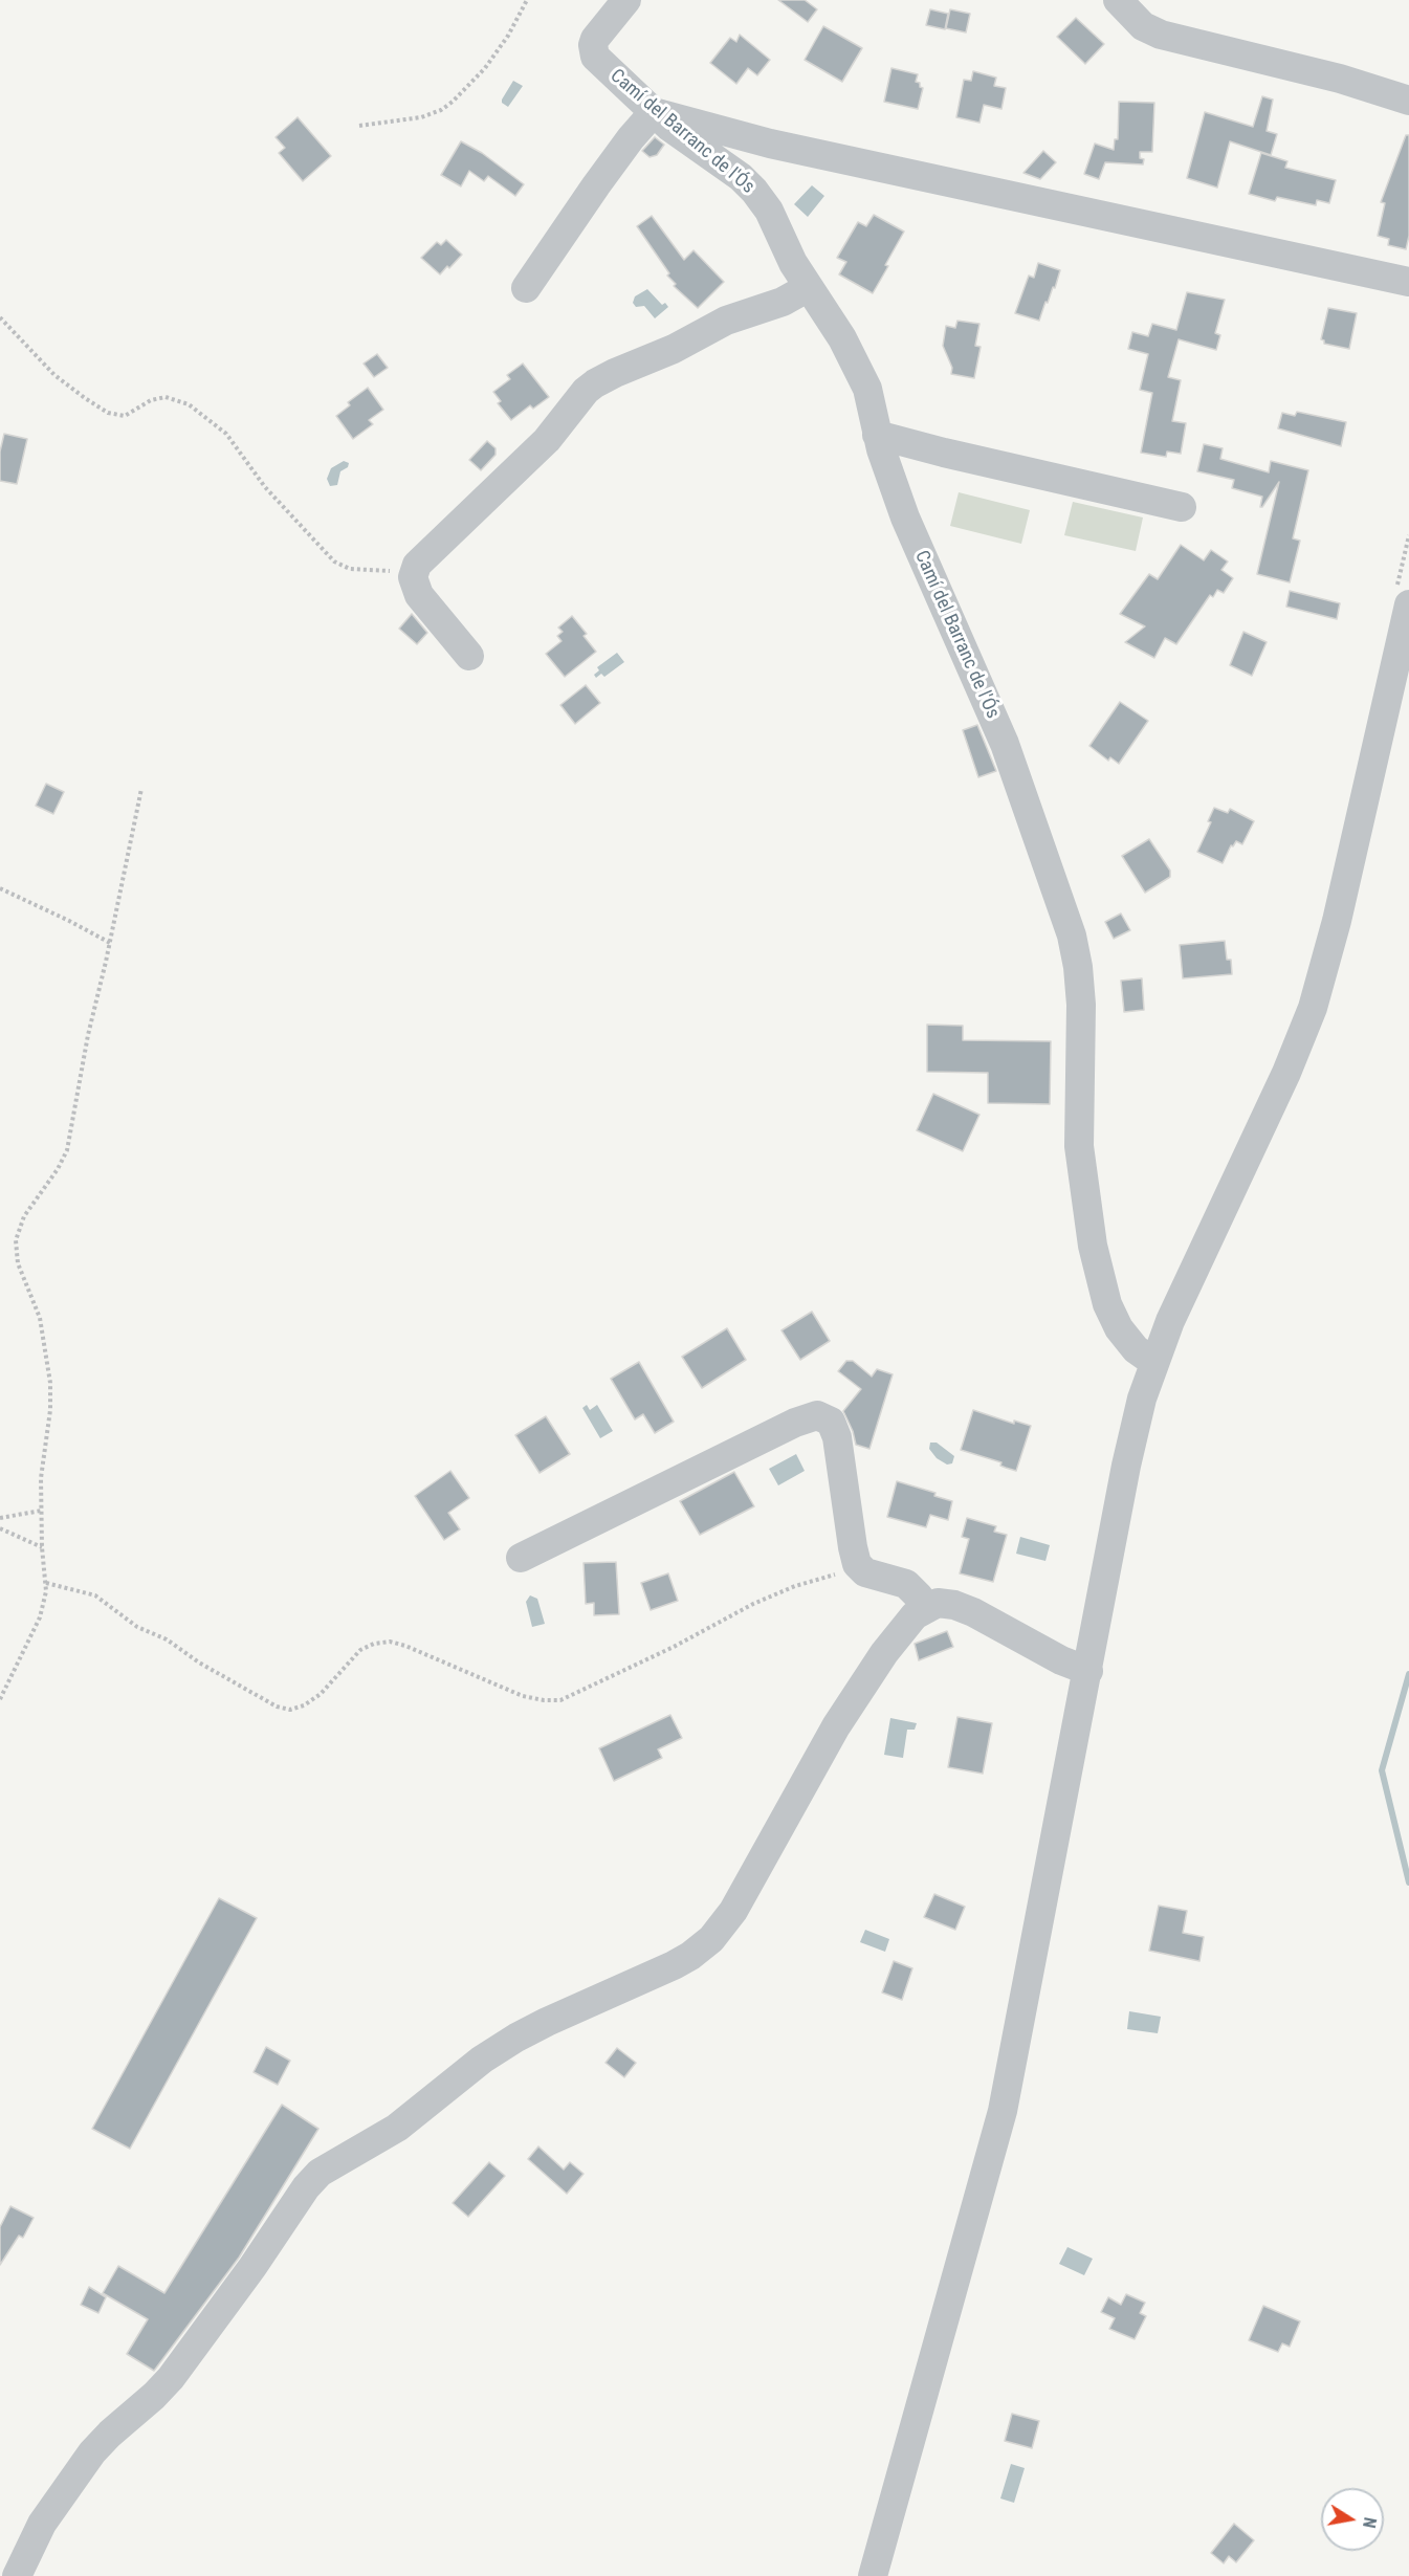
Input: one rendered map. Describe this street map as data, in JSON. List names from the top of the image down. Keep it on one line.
{"streets":{"street":["Camí del Barranc de l'Ós"]},"north":"right"}
